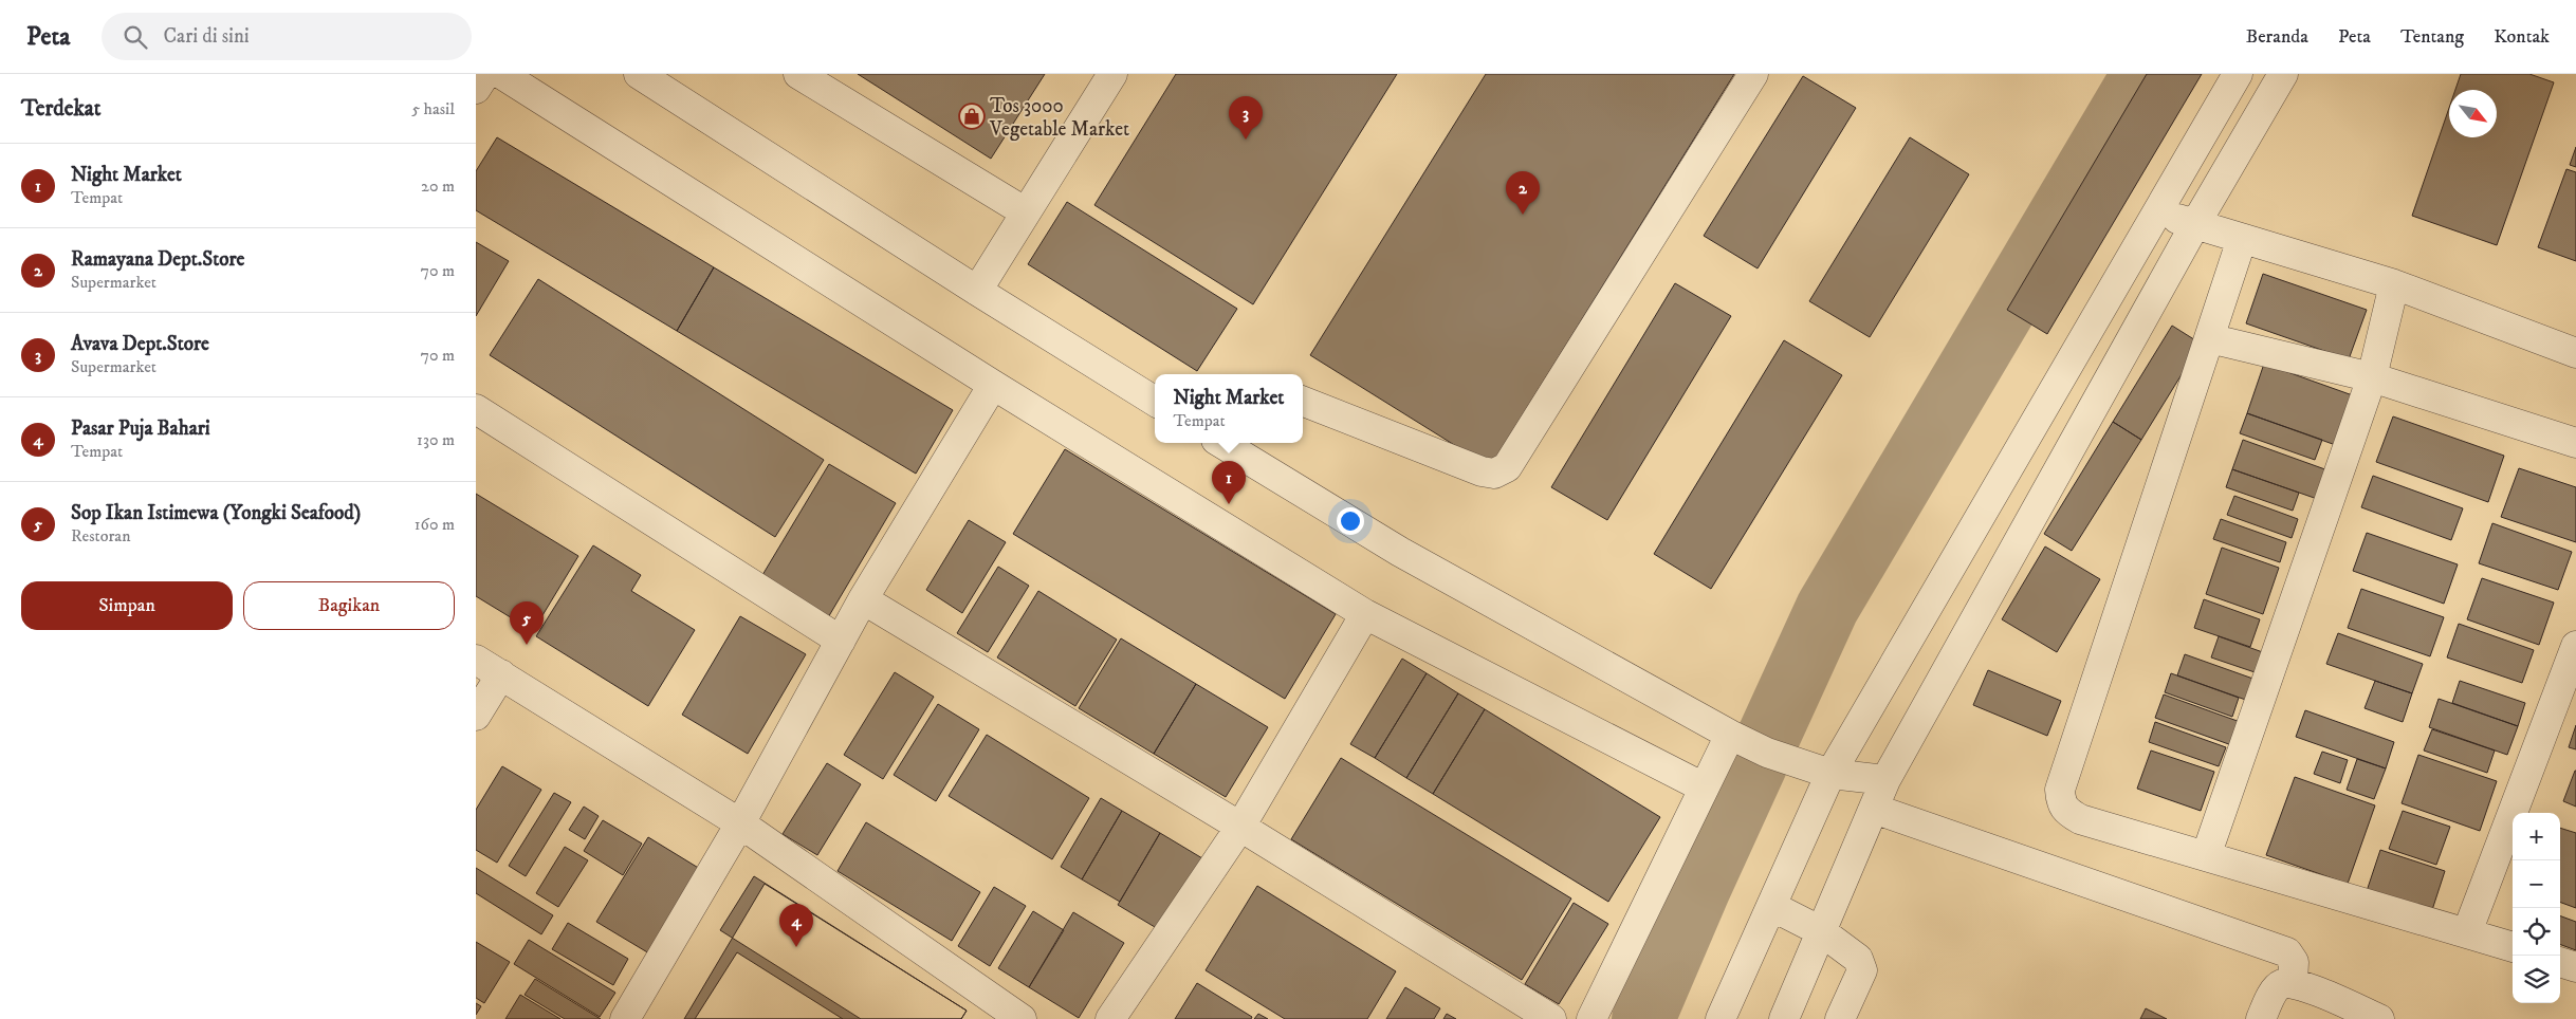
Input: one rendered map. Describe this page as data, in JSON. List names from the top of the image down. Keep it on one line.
{"places":{"shop":["Tos 3000 Vegetable Market"]},"north":"bottom right","page":{"header":"Peta","search":"Cari di sini","nav":["Beranda","Peta","Tentang","Kontak"],"heading":["Terdekat","5 hasil"],"pins":["3","2","1","5","4"],"list":[{"mark":"1","name":"Night Market","note":"Tempat","value":"20 m"},{"mark":"2","name":"Ramayana Dept.Store","note":"Supermarket","value":"70 m"},{"mark":"3","name":"Avava Dept.Store","note":"Supermarket","value":"70 m"},{"mark":"4","name":"Pasar Puja Bahari","note":"Tempat","value":"130 m"},{"mark":"5","name":"Sop Ikan Istimewa (Yongki Seafood)","note":"Restoran","value":"160 m"}],"popup":["Night Market","Tempat"],"buttons":["Simpan","Bagikan"],"map_buttons":["+","−"]}}
